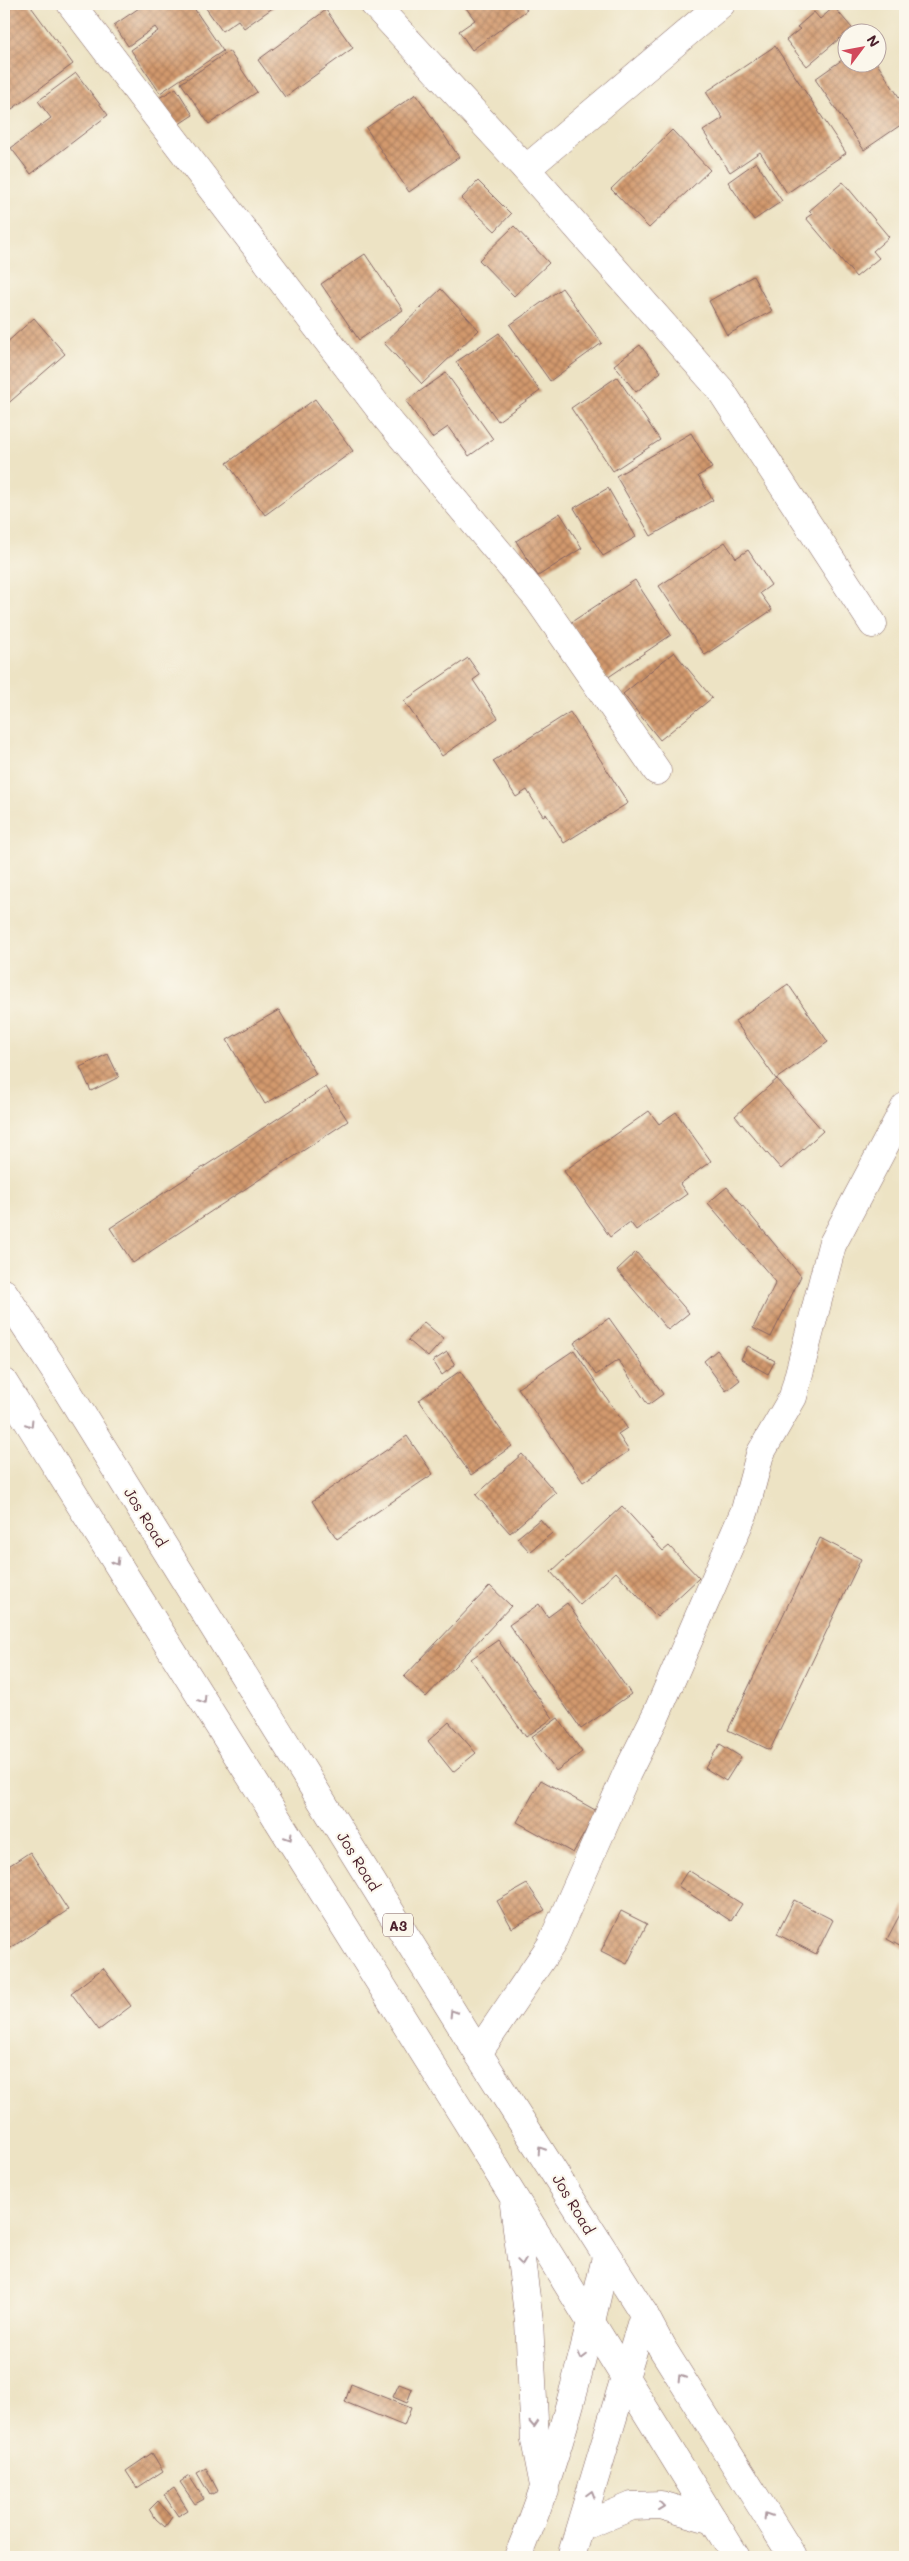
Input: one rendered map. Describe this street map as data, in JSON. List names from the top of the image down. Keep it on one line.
{"streets":{"main road":["Jos Road","A3"]},"north":"top right"}
